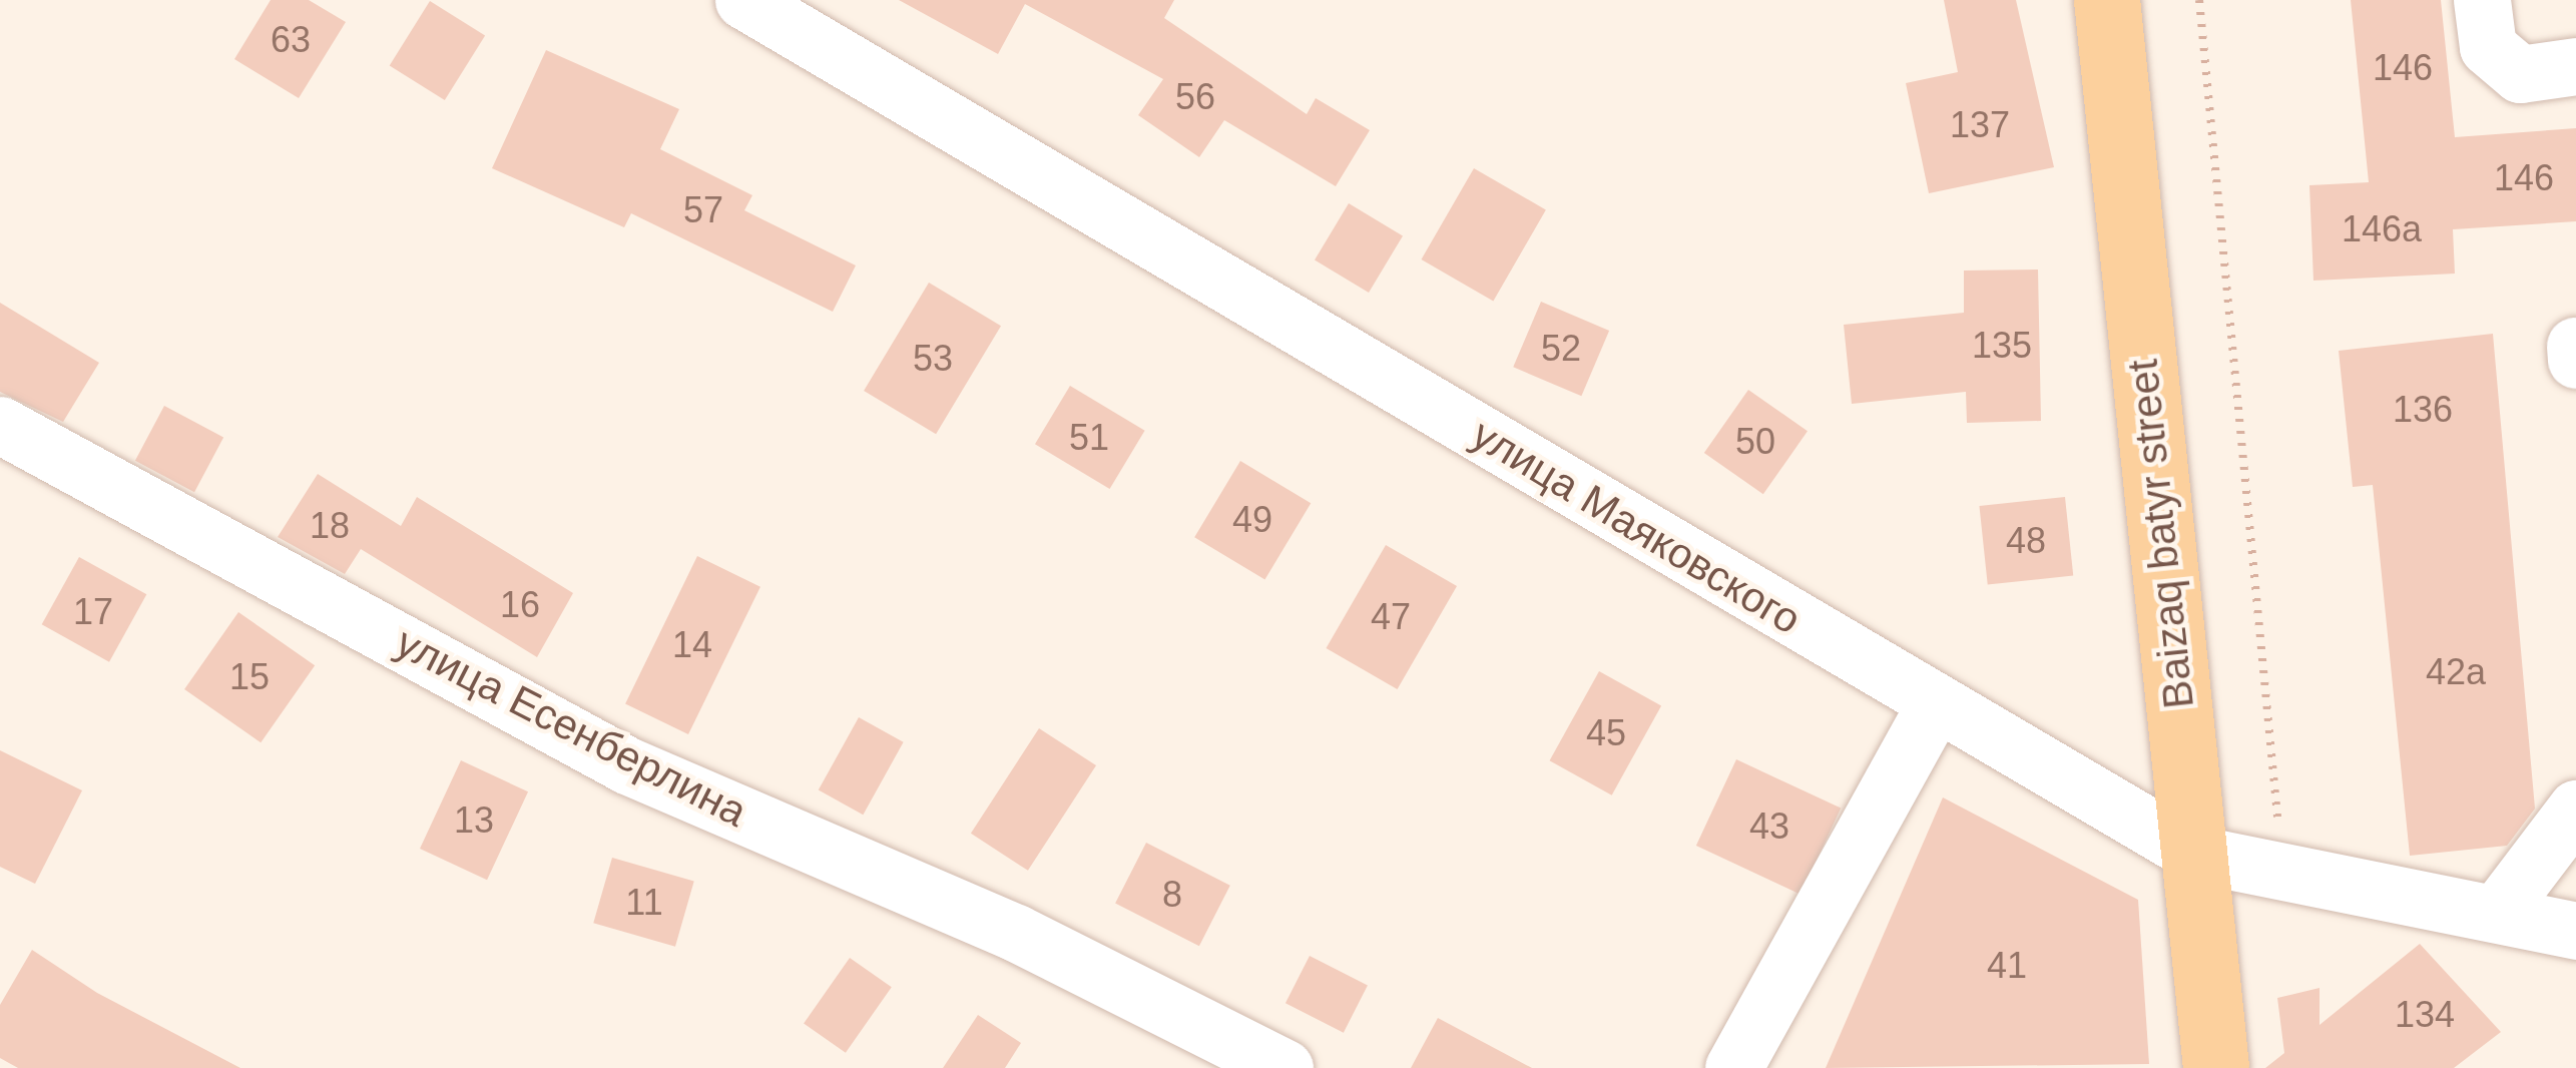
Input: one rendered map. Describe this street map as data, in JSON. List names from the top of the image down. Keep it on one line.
{"streets":{"main road":["Baizaq batyr street"],"street":["улица Маяковского","улица Есенберлина"]},"crossings":[["улица Маяковского","Baizaq batyr street"]],"house_numbers":["63","146","56","137","146","57","146а","135","52","53","136","51","50","49","18","48","16","17","47","14","42а","15","45","13","43","8","11","41","134"]}
